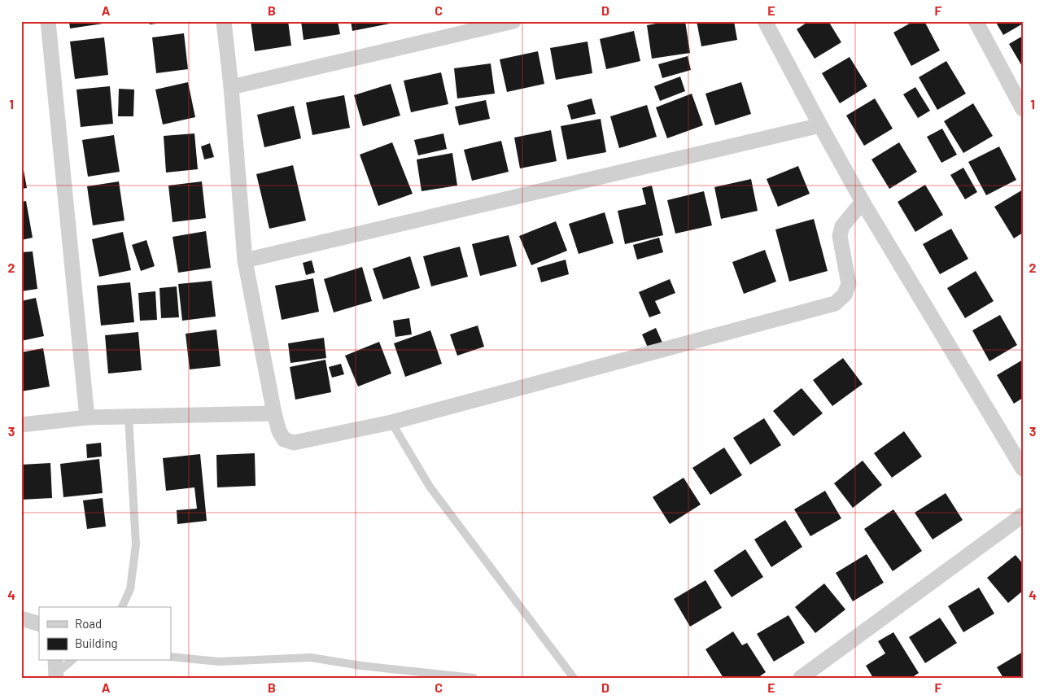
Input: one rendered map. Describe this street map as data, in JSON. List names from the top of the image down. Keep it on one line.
{"legend":["Road","Building"],"grid":{"columns":["A","B","C","D","E","F"],"rows":["1","2","3","4"]}}
